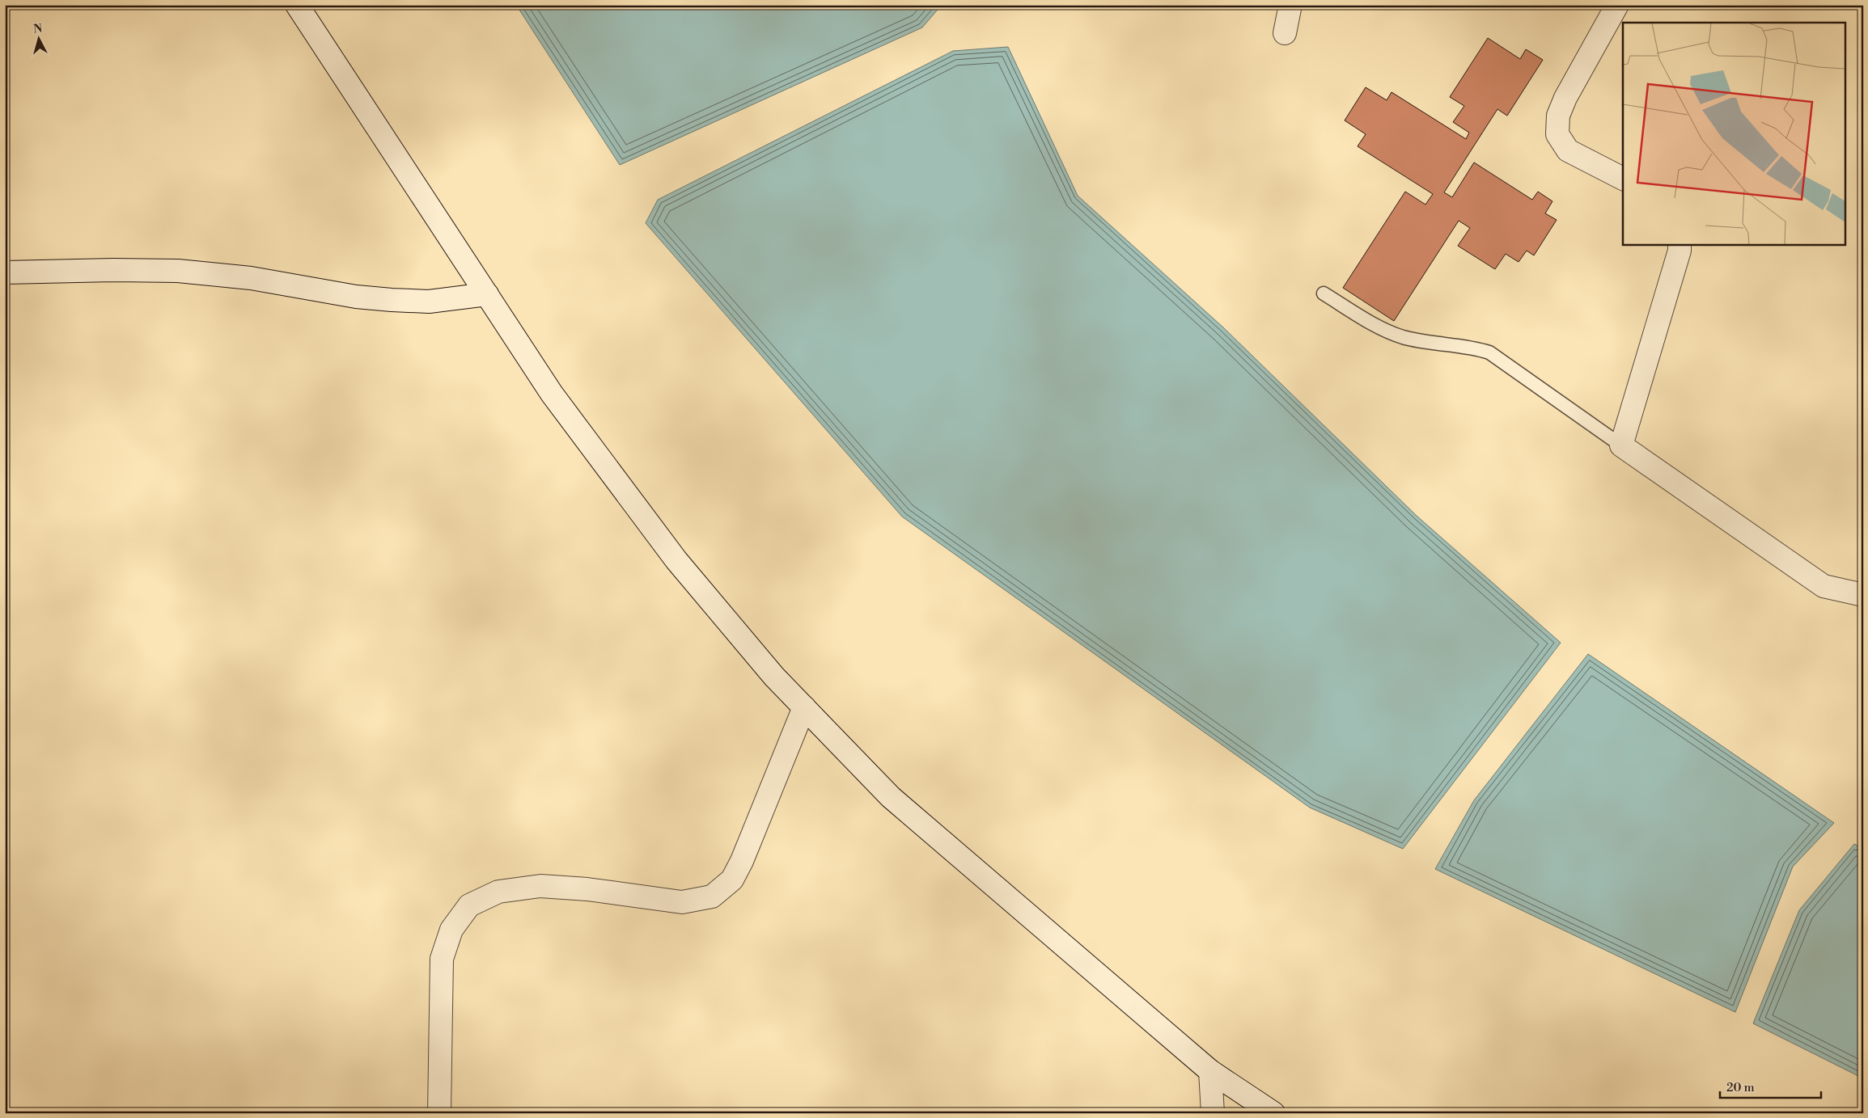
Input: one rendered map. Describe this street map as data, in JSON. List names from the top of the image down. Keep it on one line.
{"scale_bar":"20 m","north":"top"}
